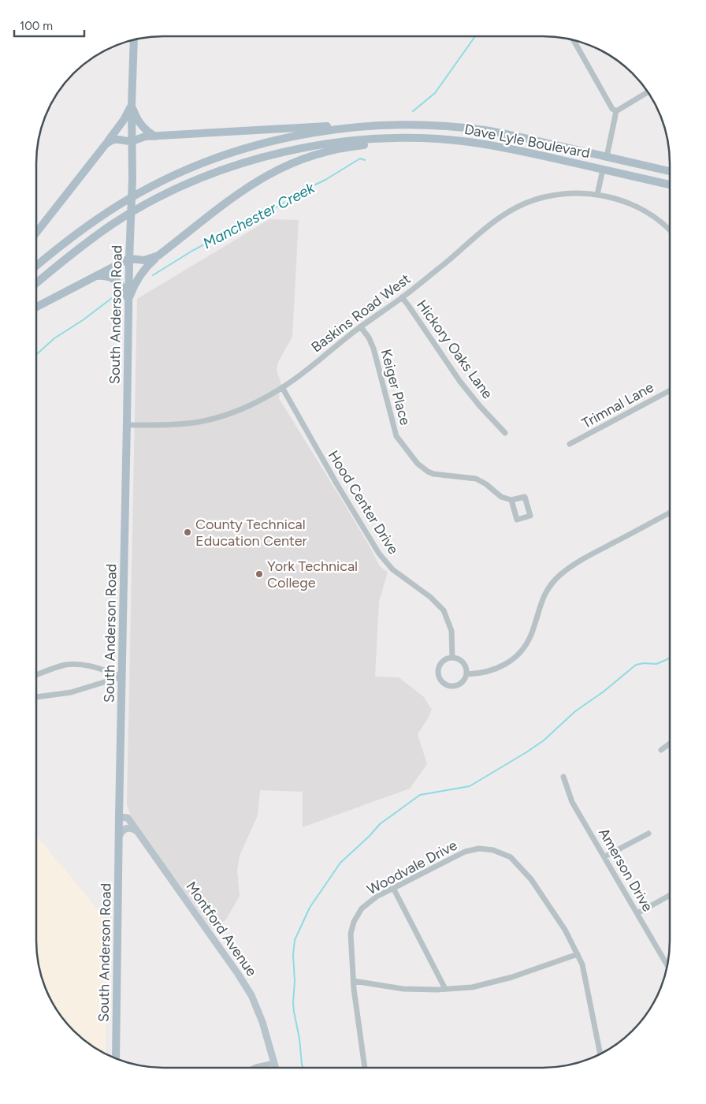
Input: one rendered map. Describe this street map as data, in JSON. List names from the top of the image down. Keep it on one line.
{"streets":{"main road":["Dave Lyle Boulevard","South Anderson Road"],"street":["Baskins Road West","Hickory Oaks Lane","Keiger Place","Trimnal Lane","Hood Center Drive","Woodvale Drive","Amerson Drive","Montford Avenue"]},"crossings":[["Baskins Road West","South Anderson Road"],["Baskins Road West","Hickory Oaks Lane"],["Baskins Road West","Keiger Place"],["Baskins Road West","Hood Center Drive"],["South Anderson Road","Montford Avenue"]],"water":["Manchester Creek"],"places":["County Technical Education Center","York Technical College"],"scale_bar":"100 m"}
